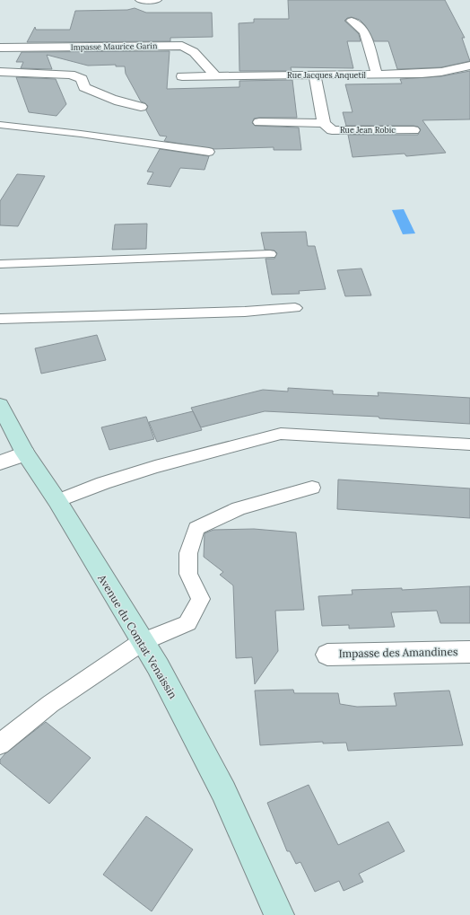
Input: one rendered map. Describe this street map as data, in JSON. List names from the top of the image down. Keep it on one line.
{"streets":{"main road":["Avenue du Comtat Venaissin"],"street":["Impasse Maurice Garin","Rue Jacques Anquetil","Rue Jean Robic","Impasse des Amandines"]},"crossings":[["Impasse Maurice Garin","Rue Jacques Anquetil"]]}
